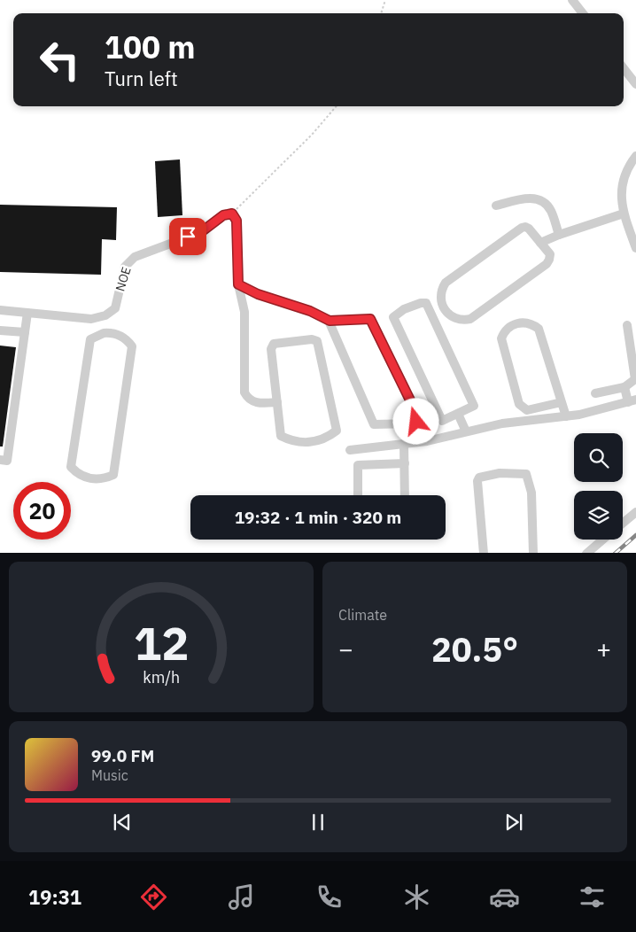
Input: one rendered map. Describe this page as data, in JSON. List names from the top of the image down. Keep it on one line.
{"streets":{"street":["NOE"]},"page":{"turn":["100 m","Turn left"],"limit":"20","trip":"19:32 · 1 min · 320 m","tile":"Climate","heat":["−","20.5°","+"],"song":["99.0 FM","Music"],"tabs":"19:31","gauge":["12","km/h"]}}
